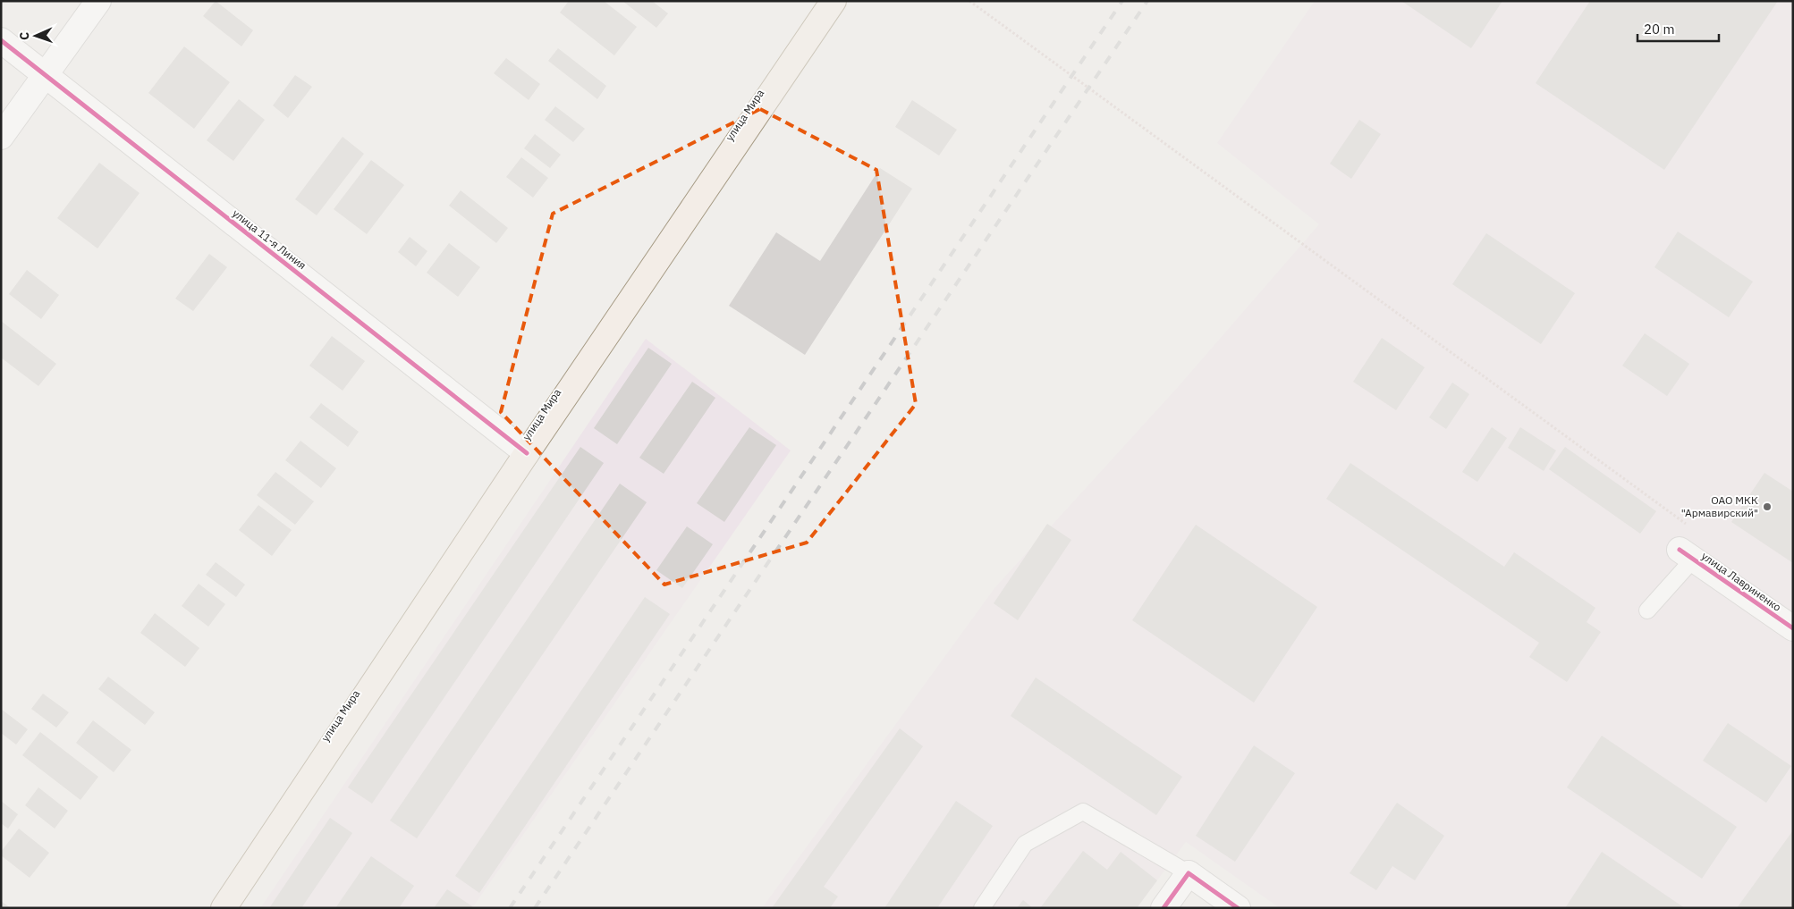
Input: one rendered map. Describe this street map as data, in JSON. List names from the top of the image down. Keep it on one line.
{"streets":{"main road":["улица Мира"],"street":["улица 11-я Линия","улица Лавриненко"]},"crossings":[["улица Мира","улица 11-я Линия"]],"places":["ОАО МКК \"Армавирский\""],"scale_bar":"20 m","north":"left"}
